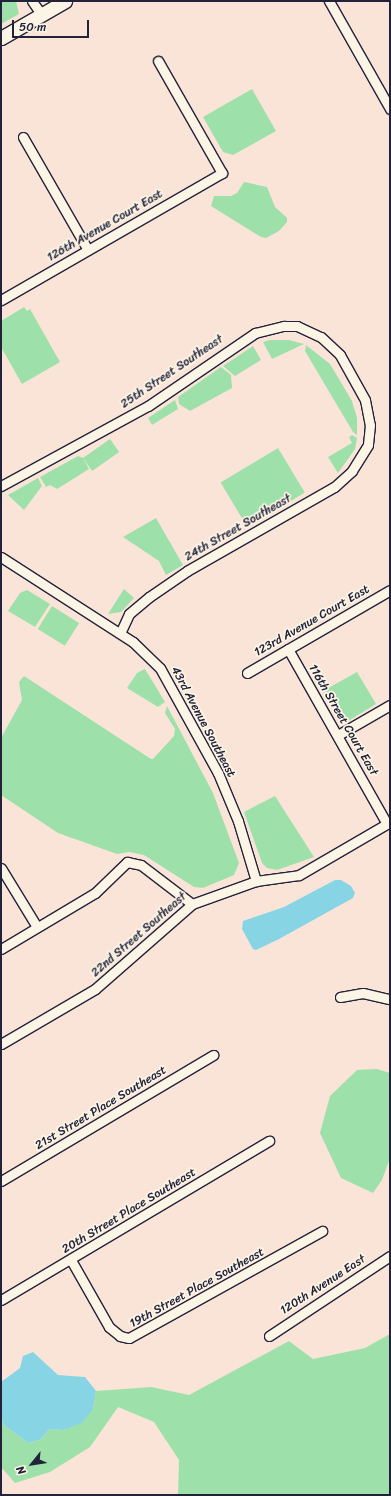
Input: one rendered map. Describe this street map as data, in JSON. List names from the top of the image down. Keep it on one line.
{"streets":{"street":["126th Avenue Court East","25th Street Southeast","24th Street Southeast","123rd Avenue Court East","116th Street Court East","43rd Avenue Southeast","22nd Street Southeast","21st Street Place Southeast","20th Street Place Southeast","120th Avenue East","19th Street Place Southeast"]},"crossings":[["25th Street Southeast","24th Street Southeast"],["24th Street Southeast","43rd Avenue Southeast"],["123rd Avenue Court East","116th Street Court East"],["116th Street Court East","22nd Street Southeast"],["43rd Avenue Southeast","22nd Street Southeast"],["20th Street Place Southeast","19th Street Place Southeast"]],"scale_bar":"50 m","north":"bottom left"}
